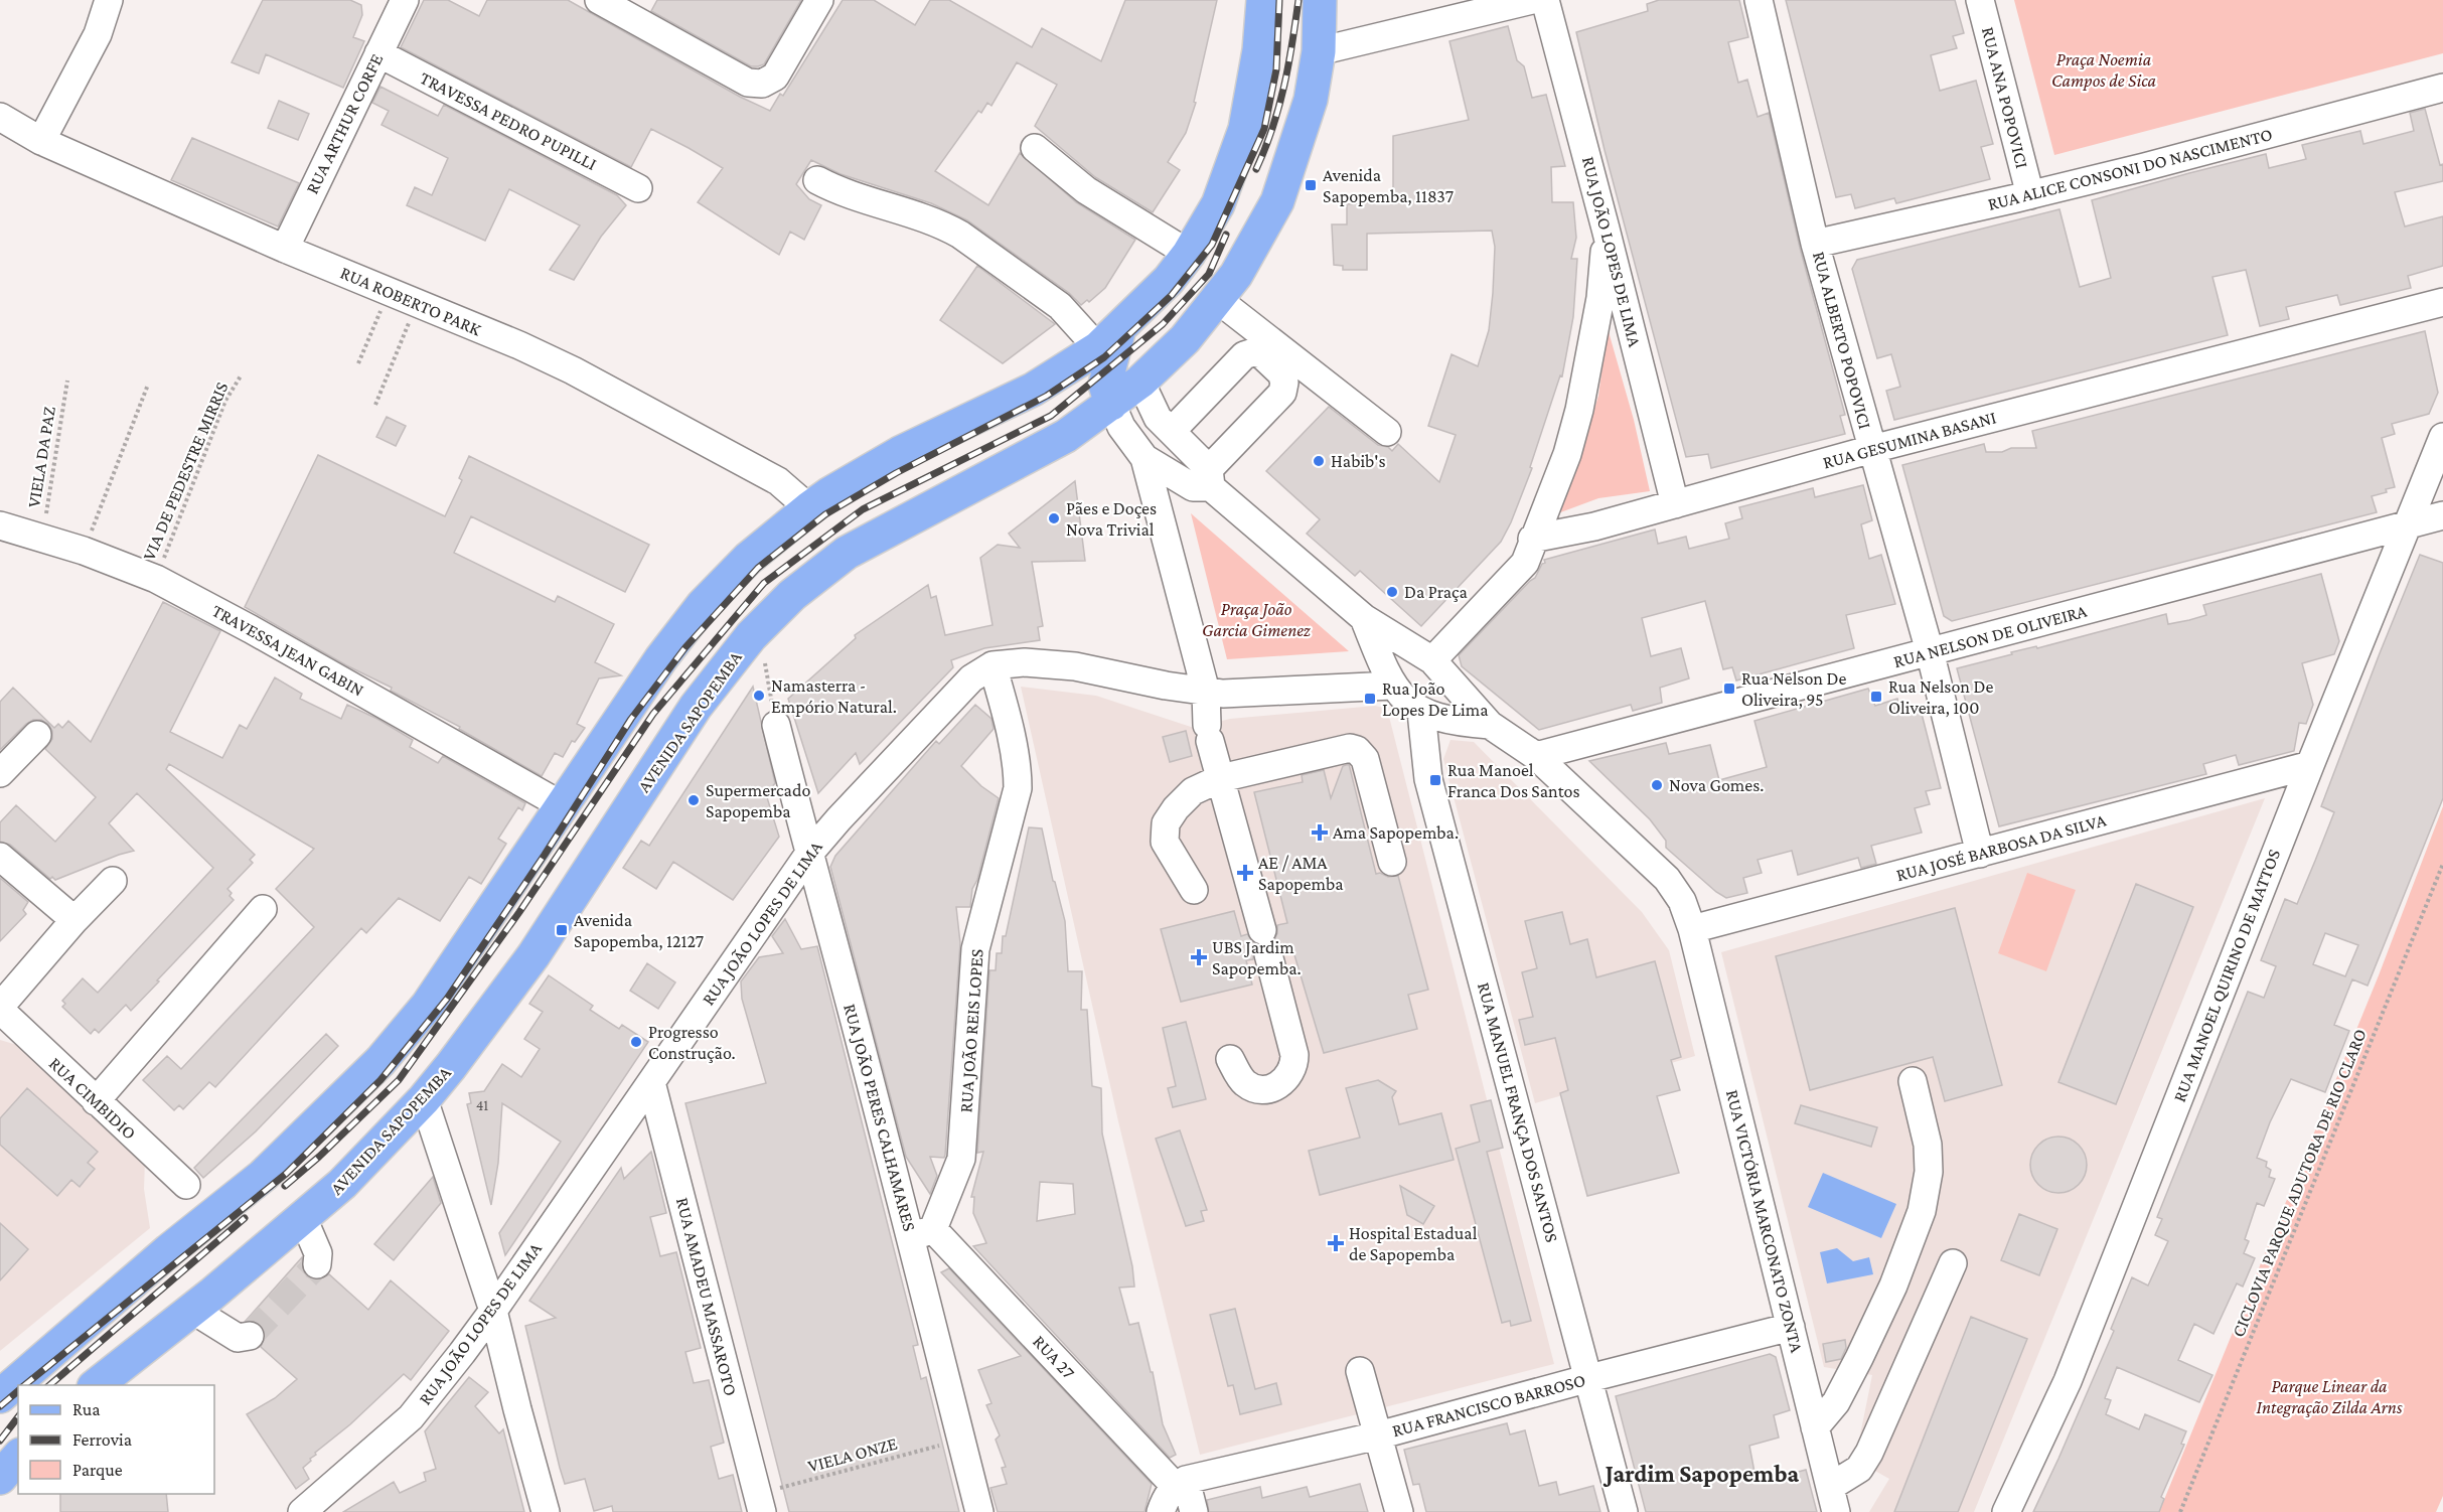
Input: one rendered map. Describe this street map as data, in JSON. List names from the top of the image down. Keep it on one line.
{"streets":{"main road":["AVENIDA SAPOPEMBA"],"street":["RUA ANA POPOVICI","TRAVESSA PEDRO PUPILLI","RUA ARTHUR CORFE","RUA ALICE CONSONI DO NASCIMENTO","RUA JOÃO LOPES DE LIMA","RUA ROBERTO PARK","RUA ALBERTO POPOVICI","RUA GESUMINA BASANI","RUA NELSON DE OLIVEIRA","TRAVESSA JEAN GABIN","RUA JOSÉ BARBOSA DA SILVA","RUA MANOEL QUIRINO DE MATTOS","RUA JOÃO REIS LOPES","RUA CIMBIDIO","RUA MANUEL FRANÇA DOS SANTOS","RUA JOÃO PERES CALHAMARES","RUA VICTÓRIA MARCONATO ZONTA","RUA AMADEU MASSAROTO","RUA 27","RUA FRANCISCO BARROSO"],"path":["VIELA DA PAZ","VIA DE PEDESTRE MIRRIS","CICLOVIA PARQUE ADUTORA DE RIO CLARO","VIELA ONZE"]},"crossings":[["RUA ANA POPOVICI","RUA ALICE CONSONI DO NASCIMENTO"],["TRAVESSA PEDRO PUPILLI","RUA ARTHUR CORFE"],["RUA ARTHUR CORFE","RUA ROBERTO PARK"],["RUA ALICE CONSONI DO NASCIMENTO","RUA ALBERTO POPOVICI"],["RUA JOÃO LOPES DE LIMA","RUA GESUMINA BASANI"],["RUA JOÃO LOPES DE LIMA","RUA JOÃO REIS LOPES"],["RUA JOÃO LOPES DE LIMA","RUA JOÃO PERES CALHAMARES"],["RUA JOÃO LOPES DE LIMA","RUA AMADEU MASSAROTO"],["RUA ALBERTO POPOVICI","RUA GESUMINA BASANI"],["RUA ALBERTO POPOVICI","RUA NELSON DE OLIVEIRA"],["RUA ALBERTO POPOVICI","RUA JOSÉ BARBOSA DA SILVA"],["VIELA DA PAZ","TRAVESSA JEAN GABIN"],["VIA DE PEDESTRE MIRRIS","TRAVESSA JEAN GABIN"],["RUA NELSON DE OLIVEIRA","RUA MANOEL QUIRINO DE MATTOS"],["RUA NELSON DE OLIVEIRA","RUA VICTÓRIA MARCONATO ZONTA"],["RUA JOSÉ BARBOSA DA SILVA","RUA MANOEL QUIRINO DE MATTOS"],["RUA JOSÉ BARBOSA DA SILVA","RUA VICTÓRIA MARCONATO ZONTA"],["RUA JOÃO REIS LOPES","RUA JOÃO PERES CALHAMARES"],["RUA JOÃO REIS LOPES","RUA 27"],["RUA MANUEL FRANÇA DOS SANTOS","RUA FRANCISCO BARROSO"],["RUA JOÃO PERES CALHAMARES","RUA 27"],["RUA VICTÓRIA MARCONATO ZONTA","RUA FRANCISCO BARROSO"],["RUA AMADEU MASSAROTO","VIELA ONZE"],["RUA 27","RUA FRANCISCO BARROSO"]],"districts":["Jardim Sapopemba"],"parks":["Praça Noemia Campos de Sica","Praça João Garcia Gimenez","Parque Linear da Integração Zilda Arns"],"places":{"transit":["Avenida Sapopemba, 11837","Rua Nelson De Oliveira, 95","Rua Nelson De Oliveira, 100","Rua João Lopes De Lima","Rua Manoel Franca Dos Santos","Avenida Sapopemba, 12127"],"other":["Habib's","Pães e Doçes Nova Trivial","Da Praça","Namasterra - Empório Natural.","Nova Gomes.","Supermercado Sapopemba","Progresso Construção."],"health":["Ama Sapopemba.","AE / AMA Sapopemba","UBS Jardim Sapopemba.","Hospital Estadual de Sapopemba"]},"house_numbers":["41"],"legend":["Rua","Ferrovia","Parque"]}
